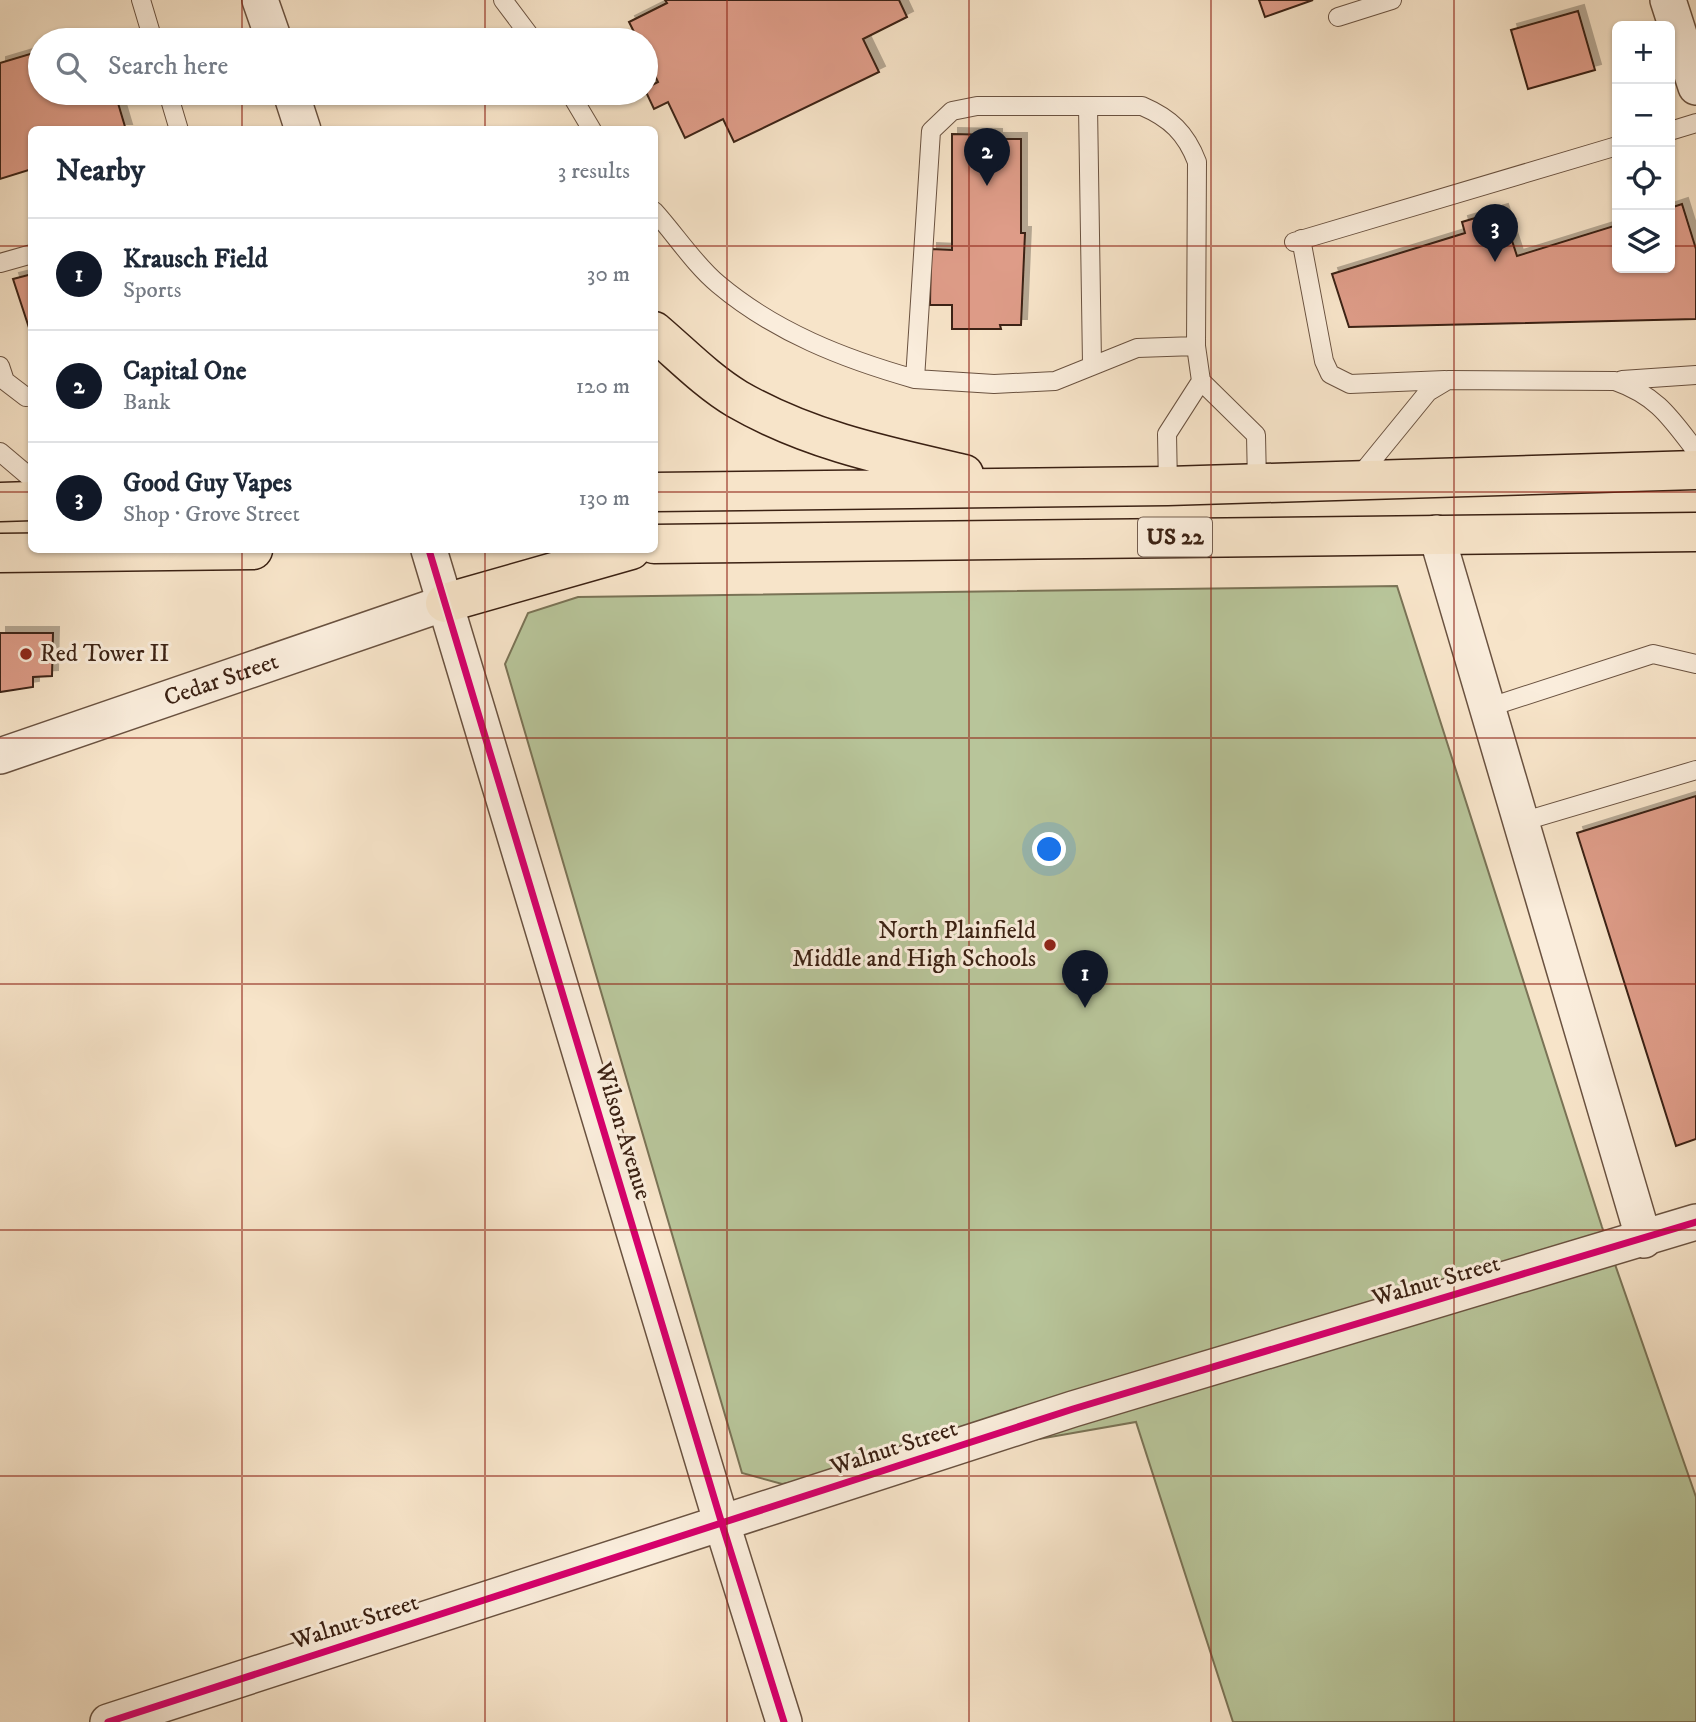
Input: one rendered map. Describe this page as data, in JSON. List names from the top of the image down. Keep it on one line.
{"streets":{"highway":["US 22"],"street":["Cedar Street","Wilson Avenue","Walnut Street"]},"crossings":[["Cedar Street","Wilson Avenue"],["Wilson Avenue","Walnut Street"]],"places":["Red Tower II","North Plainfield Middle and High Schools"],"page":{"map_buttons":["+","−"],"search":"Search here","heading":["Nearby","3 results"],"pins":["2","3","1"],"list":[{"mark":"1","name":"Krausch Field","note":"Sports","value":"30 m"},{"mark":"2","name":"Capital One","note":"Bank","value":"120 m"},{"mark":"3","name":"Good Guy Vapes","note":"Shop · Grove Street","value":"130 m"}]}}
